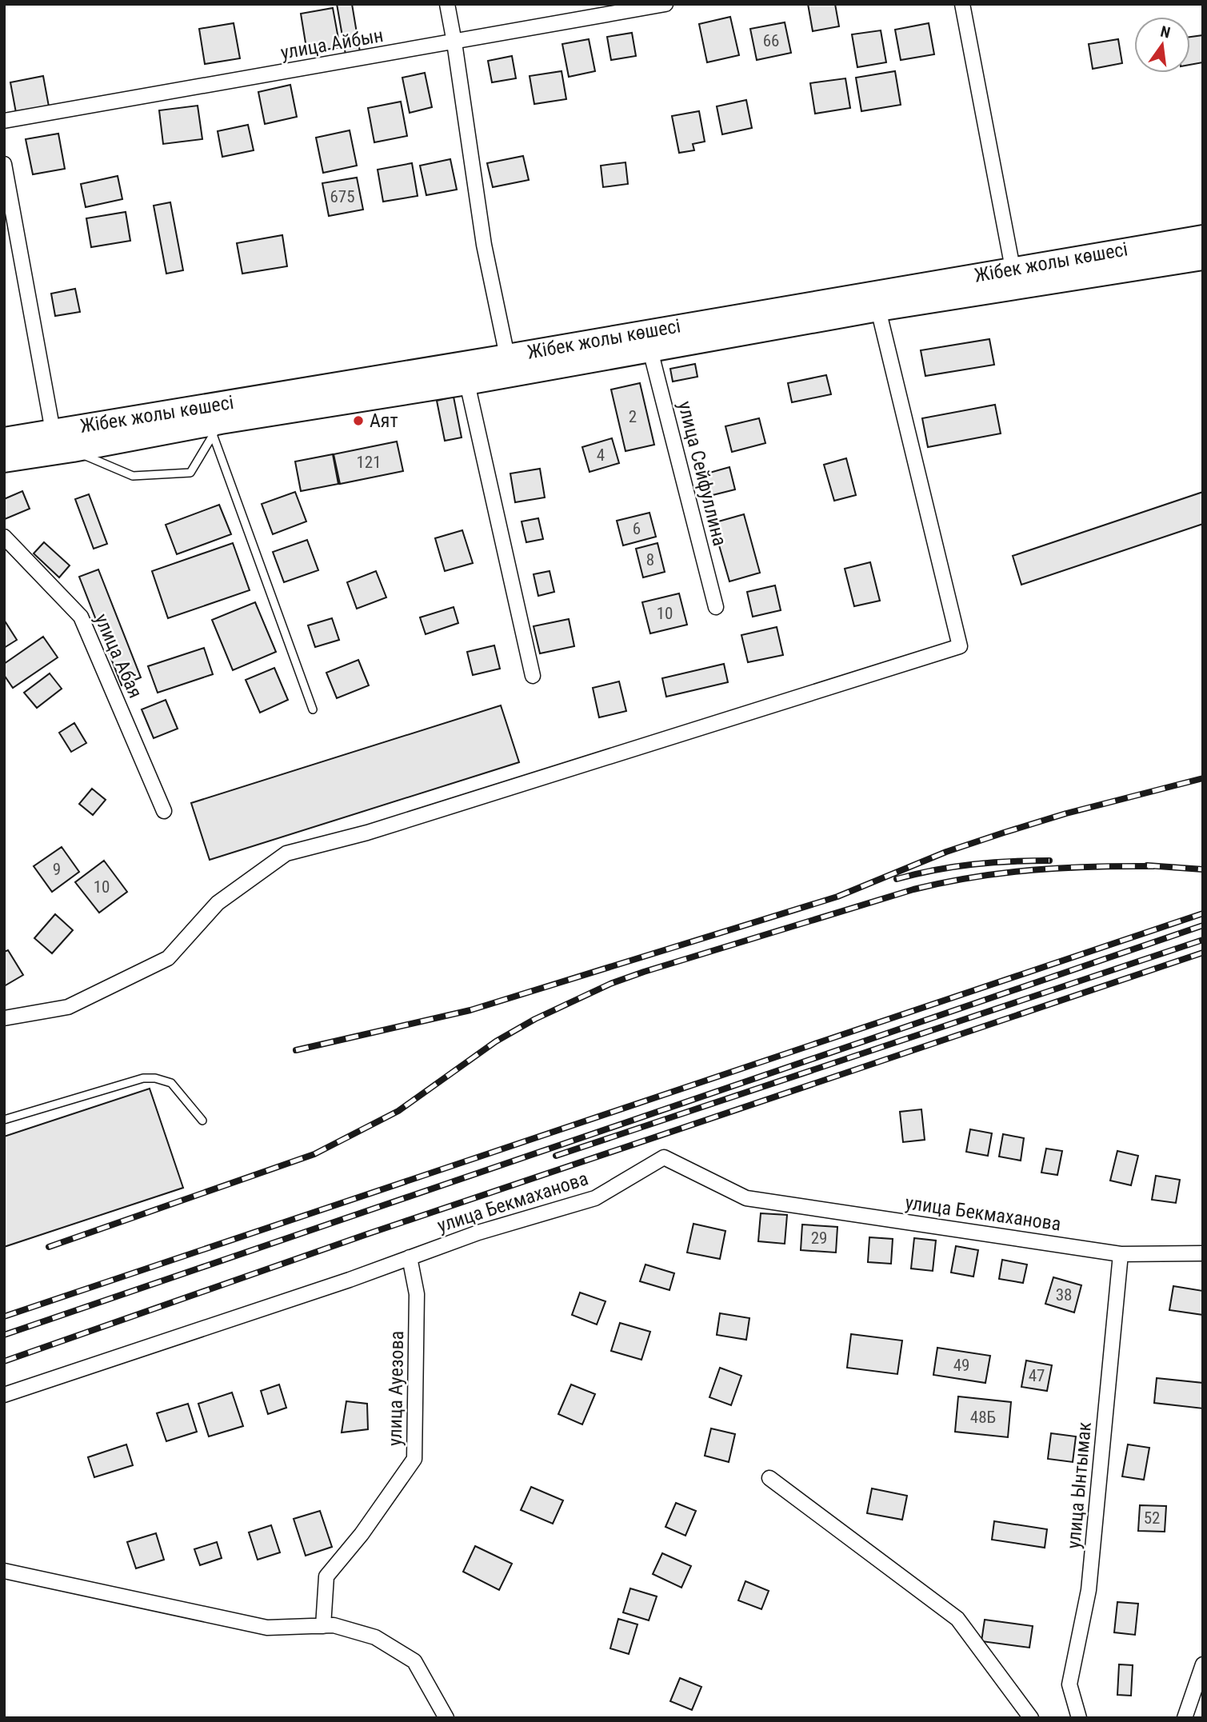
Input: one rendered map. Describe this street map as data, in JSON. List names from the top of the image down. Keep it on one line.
{"streets":{"main road":["Жібек жолы көшесі"],"street":["улица Айбын","улица Сейфуллина","улица Абая","улица Бекмаханова","улица Ауезова","улица Ынтымак"]},"crossings":[["Жібек жолы көшесі","улица Сейфуллина"],["улица Бекмаханова","улица Ауезова"],["улица Бекмаханова","улица Ынтымак"]],"places":["Аят"],"house_numbers":["66","675","2","4","121","6","8","10","9","10","29","38","49","47","48Б","52"],"north":"top"}
